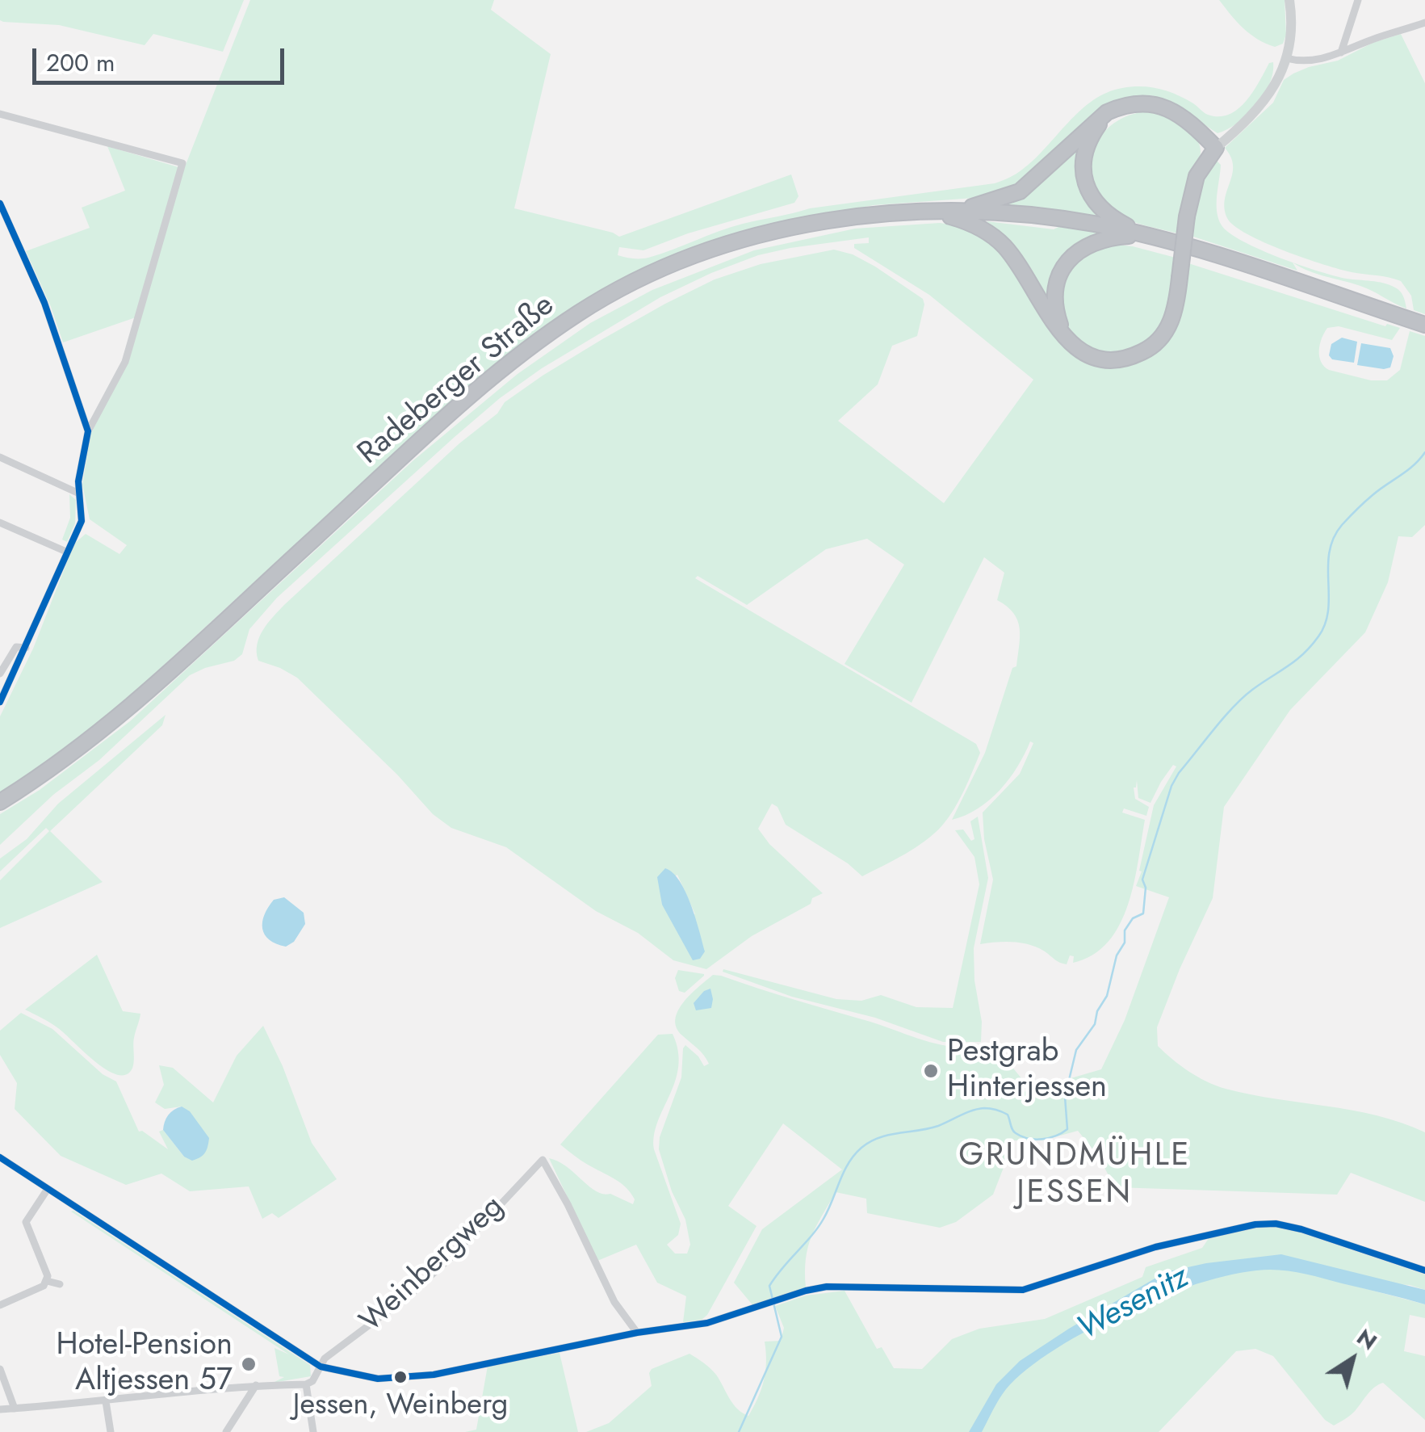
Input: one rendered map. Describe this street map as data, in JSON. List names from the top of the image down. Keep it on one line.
{"streets":{"highway":["Radeberger Straße"],"street":["Weinbergweg"]},"districts":["GRUNDMÜHLE JESSEN"],"water":["Wesenitz"],"places":["Pestgrab Hinterjessen","Hotel-Pension Altjessen 57","Jessen, Weinberg"],"scale_bar":"200 m","north":"top right"}
